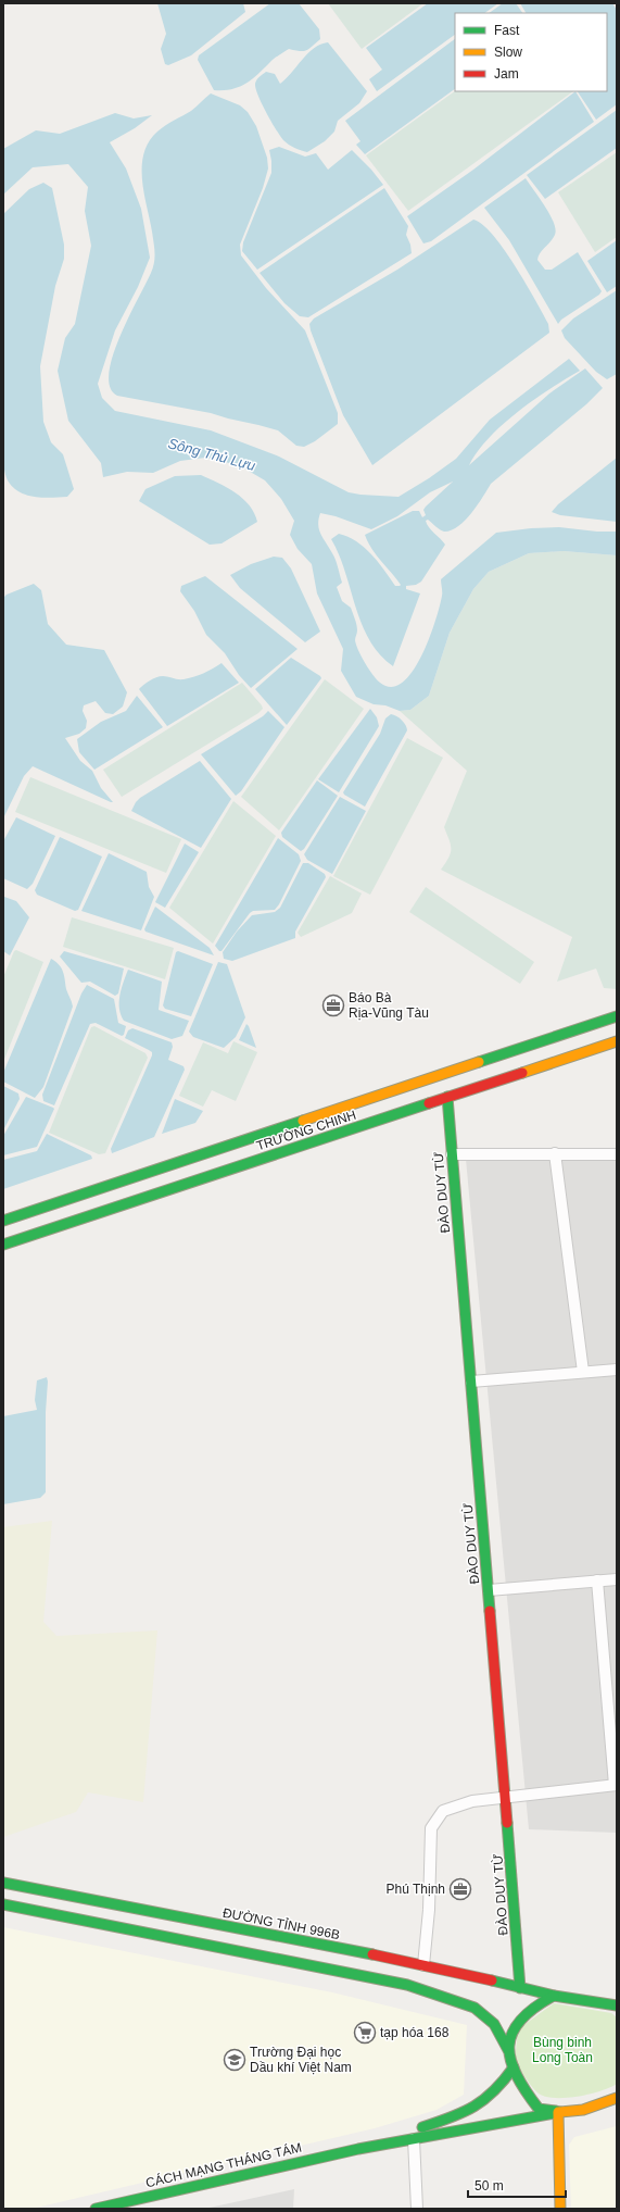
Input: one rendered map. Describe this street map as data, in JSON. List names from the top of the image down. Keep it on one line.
{"streets":{"main road":["TRƯỜNG CHINH","ĐÀO DUY TỪ","ĐƯỜNG TỈNH 996B","CÁCH MẠNG THÁNG TÁM"]},"crossings":[["TRƯỜNG CHINH","ĐÀO DUY TỪ"],["ĐÀO DUY TỪ","ĐƯỜNG TỈNH 996B"]],"water":["Sông Thủ Lựu"],"parks":["Bùng binh Long Toàn"],"places":{"office":["Báo Bà Rịa-Vũng Tàu","Phú Thịnh"],"supermarket":["tạp hóa 168"],"school or university":["Trường Đại học Dầu khí Việt Nam"]},"legend":["Fast","Slow","Jam"],"scale_bar":"50 m"}
